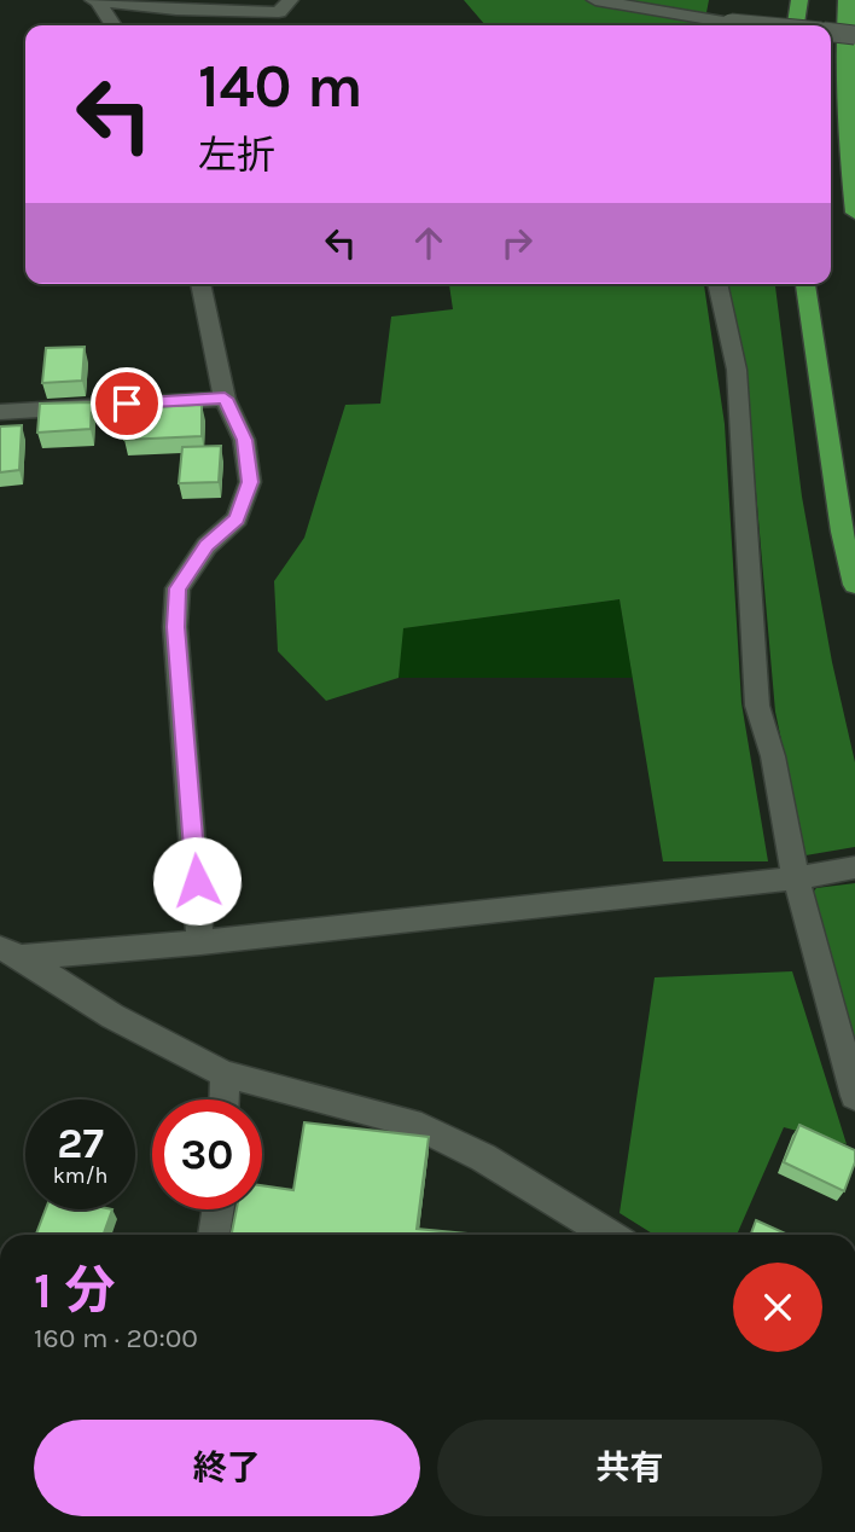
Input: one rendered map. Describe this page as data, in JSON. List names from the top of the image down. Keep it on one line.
{"page":{"turn":["140 m","左折"],"speed":"27 km/h","limit":"30","heading":["1 分","160 m · 20:00"],"buttons":["終了","共有"]}}
